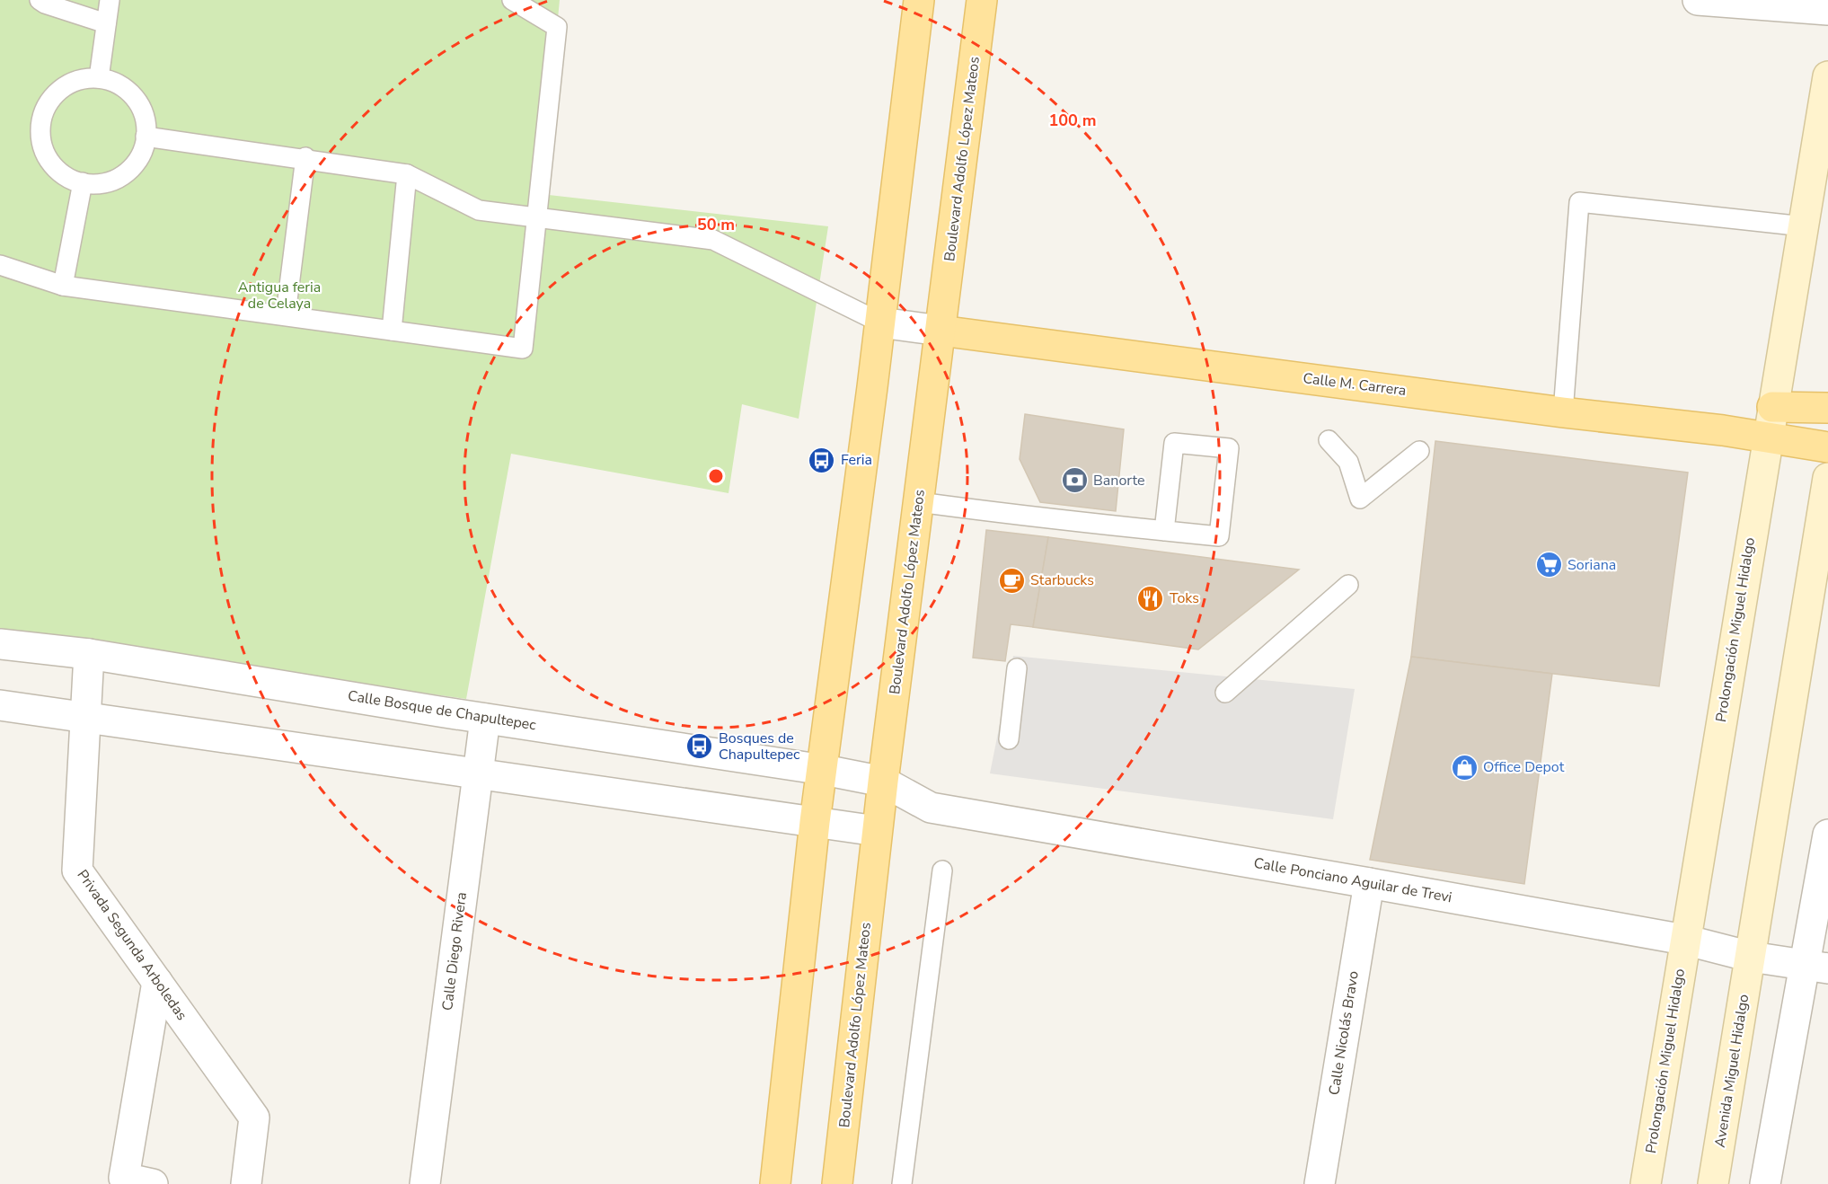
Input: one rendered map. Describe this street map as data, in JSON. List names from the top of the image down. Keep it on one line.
{"streets":{"main road":["Boulevard Adolfo López Mateos","Calle M. Carrera"],"street":["Prolongación Miguel Hidalgo","Calle Bosque de Chapultepec","Calle Ponciano Aguilar de Trevi","Privada Segunda Arboledas","Calle Diego Rivera","Calle Nicolás Bravo","Avenida Miguel Hidalgo"]},"crossings":[["Boulevard Adolfo López Mateos","Calle M. Carrera"],["Boulevard Adolfo López Mateos","Calle Bosque de Chapultepec"],["Boulevard Adolfo López Mateos","Calle Ponciano Aguilar de Trevi"],["Calle M. Carrera","Prolongación Miguel Hidalgo"],["Prolongación Miguel Hidalgo","Calle Ponciano Aguilar de Trevi"],["Calle Bosque de Chapultepec","Calle Ponciano Aguilar de Trevi"],["Calle Bosque de Chapultepec","Privada Segunda Arboledas"],["Calle Bosque de Chapultepec","Calle Diego Rivera"],["Calle Ponciano Aguilar de Trevi","Calle Nicolás Bravo"],["Calle Ponciano Aguilar de Trevi","Avenida Miguel Hidalgo"]],"parks":["Antigua feria de Celaya"],"places":{"bus stop":["Feria","Bosques de Chapultepec"],"bank":["Banorte"],"supermarket":["Soriana"],"cafe":["Starbucks"],"restaurant":["Toks"],"shop":["Office Depot"]},"rings":["100 m","50 m"]}
